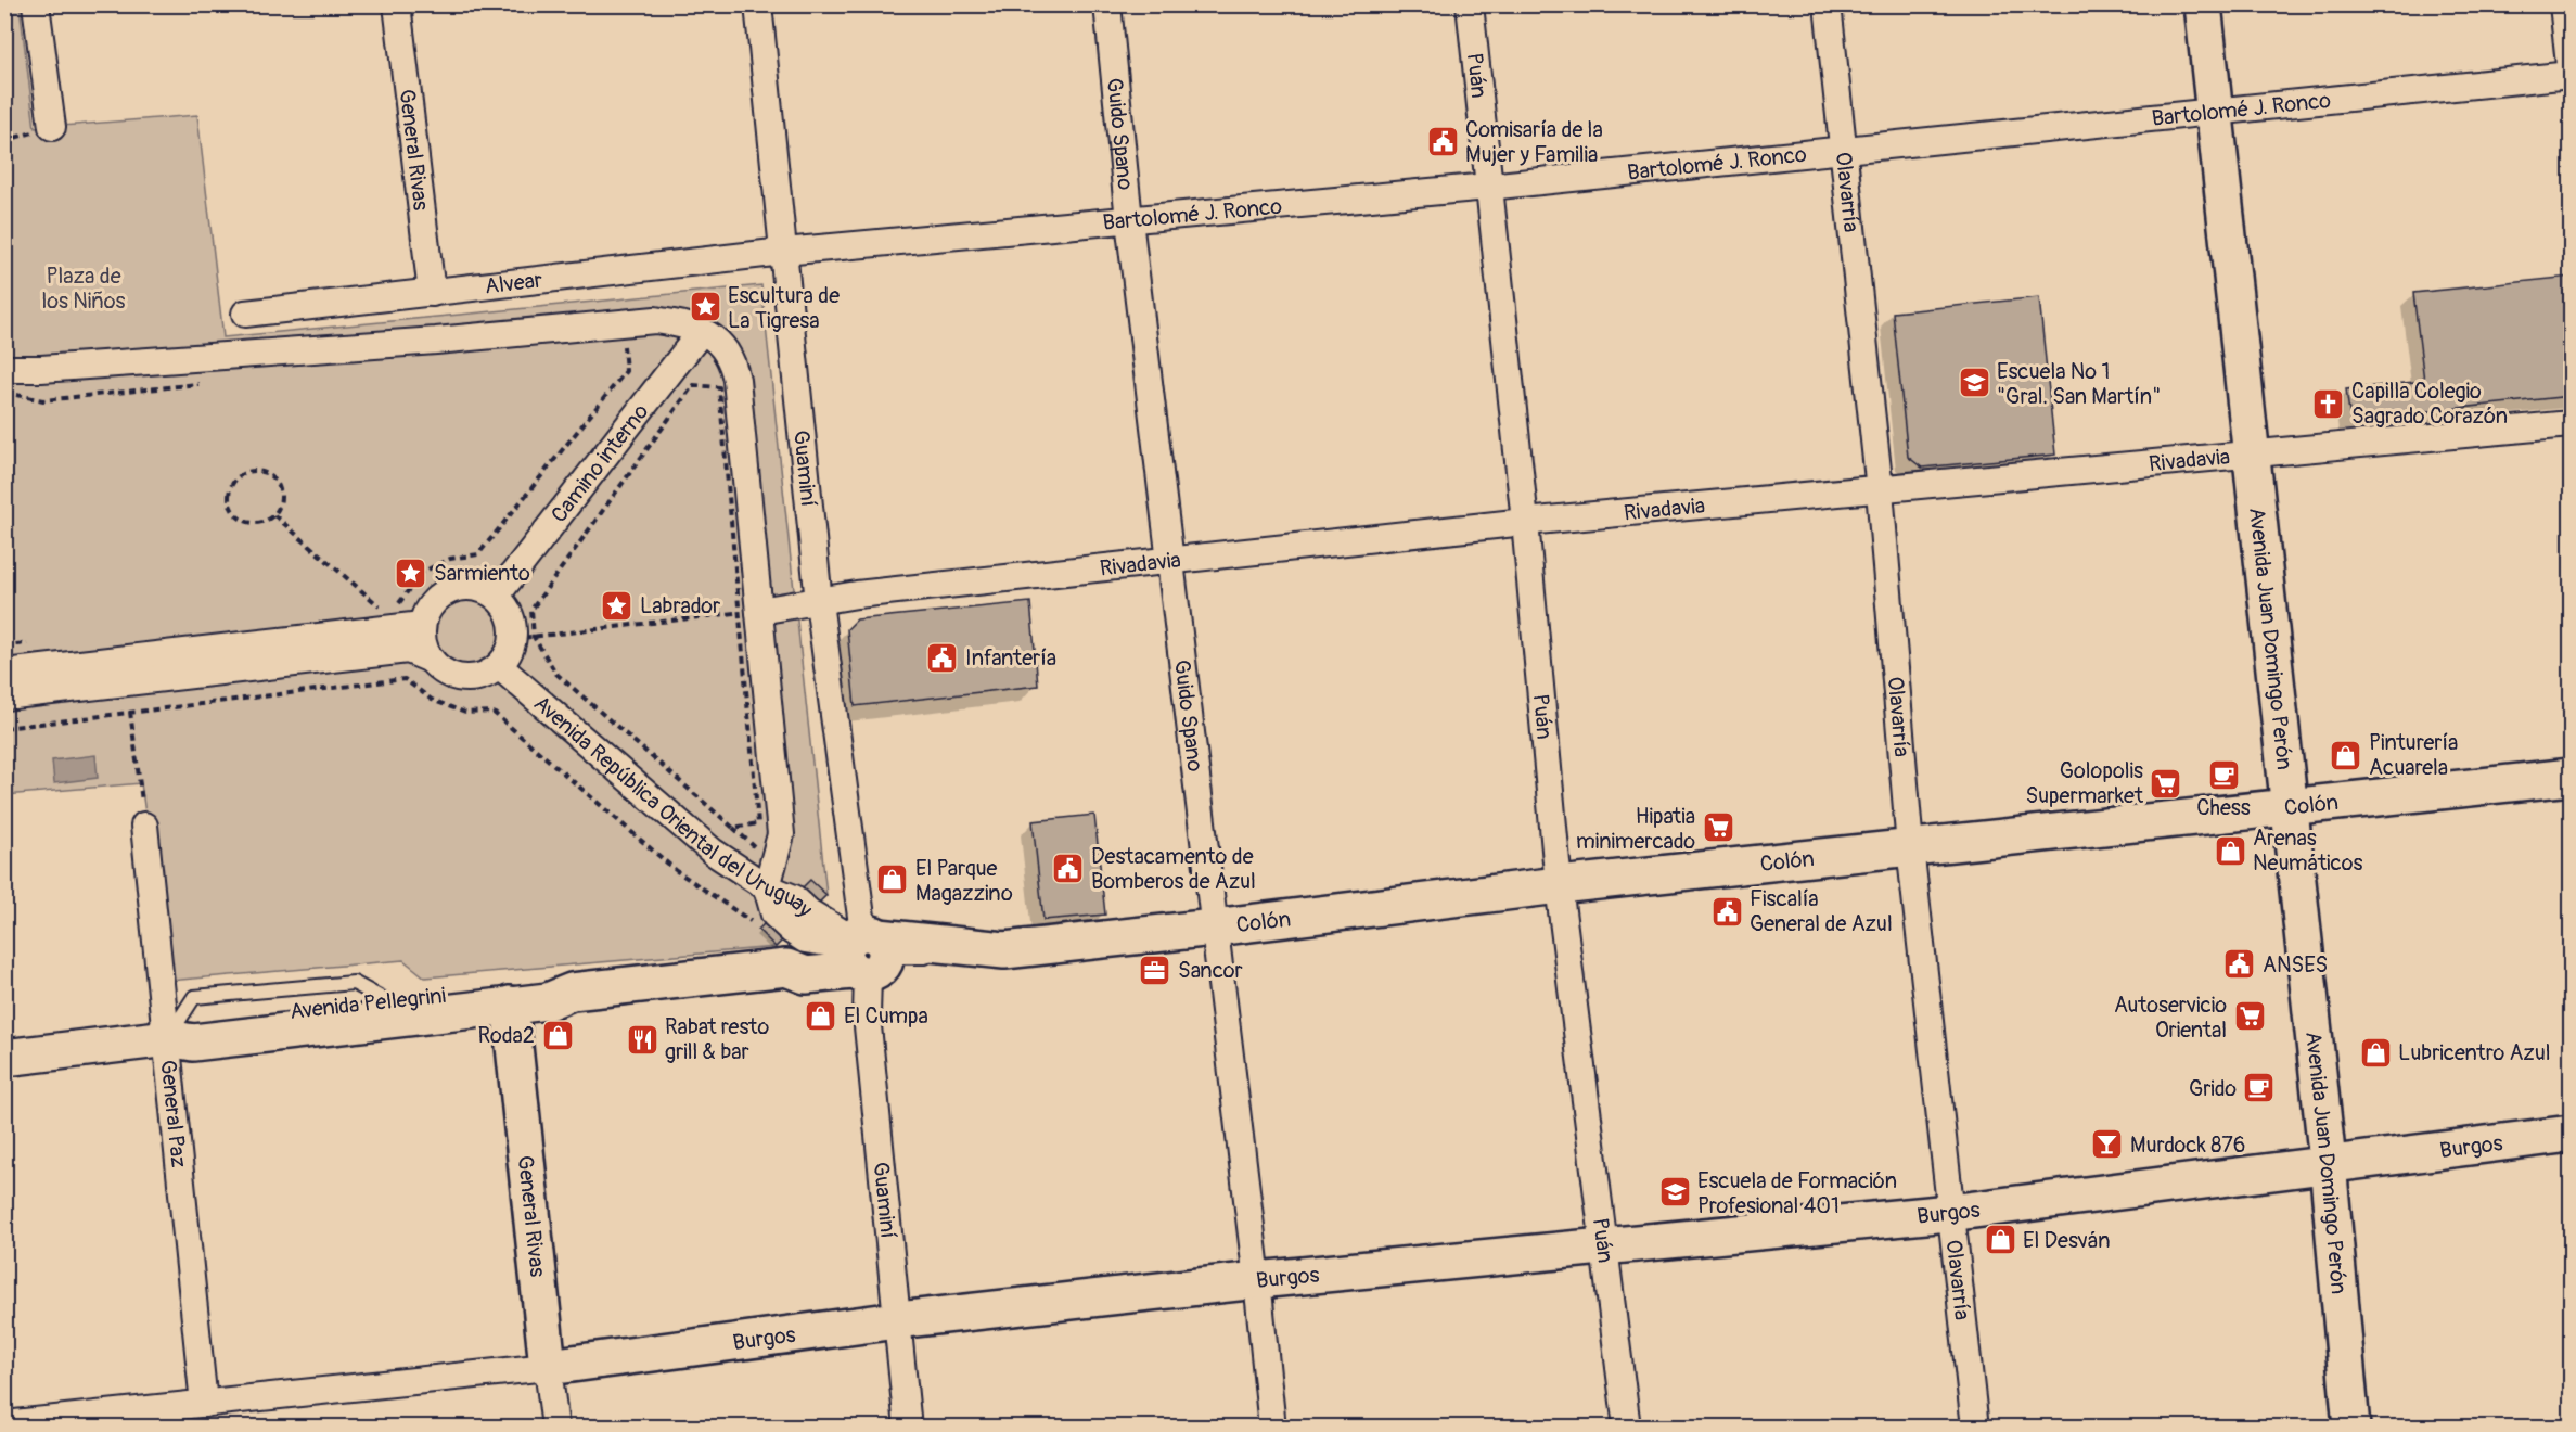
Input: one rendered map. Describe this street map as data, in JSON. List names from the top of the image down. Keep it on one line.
{"streets":{"main road":["General Rivas","Avenida Juan Domingo Perón","Colón","Avenida Pellegrini","Burgos"],"street":["Puán","Bartolomé J. Ronco","Guido Spano","Olavarría","Alvear","Rivadavia","Camino interno","Guaminí","Avenida República Oriental del Uruguay","General Paz"]},"crossings":[["Puán","Bartolomé J. Ronco"],["Puán","Rivadavia"],["Puán","Colón"],["Puán","Burgos"],["Bartolomé J. Ronco","Guido Spano"],["Bartolomé J. Ronco","Olavarría"],["Bartolomé J. Ronco","Alvear"],["Bartolomé J. Ronco","Guaminí"],["Bartolomé J. Ronco","Avenida Juan Domingo Perón"],["Guido Spano","Rivadavia"],["Guido Spano","Colón"],["Guido Spano","Burgos"],["General Rivas","Alvear"],["General Rivas","Avenida Pellegrini"],["General Rivas","Burgos"],["Olavarría","Rivadavia"],["Olavarría","Colón"],["Olavarría","Burgos"],["Alvear","Guaminí"],["Rivadavia","Guaminí"],["Rivadavia","Avenida Juan Domingo Perón"],["Camino interno","Avenida República Oriental del Uruguay"],["Guaminí","Colón"],["Guaminí","Avenida República Oriental del Uruguay"],["Guaminí","Avenida Pellegrini"],["Guaminí","Burgos"],["Avenida Juan Domingo Perón","Colón"],["Avenida Juan Domingo Perón","Burgos"],["Colón","Avenida República Oriental del Uruguay"],["Colón","Avenida Pellegrini"],["Avenida República Oriental del Uruguay","Avenida Pellegrini"],["Avenida Pellegrini","General Paz"],["General Paz","Burgos"]],"parks":["Plaza de los Niños"],"places":{"public building":["Comisaría de la Mujer y Familia","Infantería","Destacamento de Bomberos de Azul","Fiscalía General de Azul","ANSES"],"place":["Escultura de La Tigresa","Sarmiento","Labrador"],"school or university":["Escuela Nº 1 \"Gral. San Martín\"","Escuela de Formación Profesional 401"],"church":["Capilla Colegio Sagrado Corazón"],"shop":["Pinturería Acuarela","Arenas Neumáticos","El Parque Magazzino","El Cumpa","Roda2","Lubricentro Azul","El Desván"],"cafe":["Chess","Grido"],"supermarket":["Golopolis Supermarket","Hipatia minimercado","Autoservicio Oriental"],"office":["Sancor"],"restaurant":["Rabat resto grill & bar"],"bar":["Murdock 876"]}}
